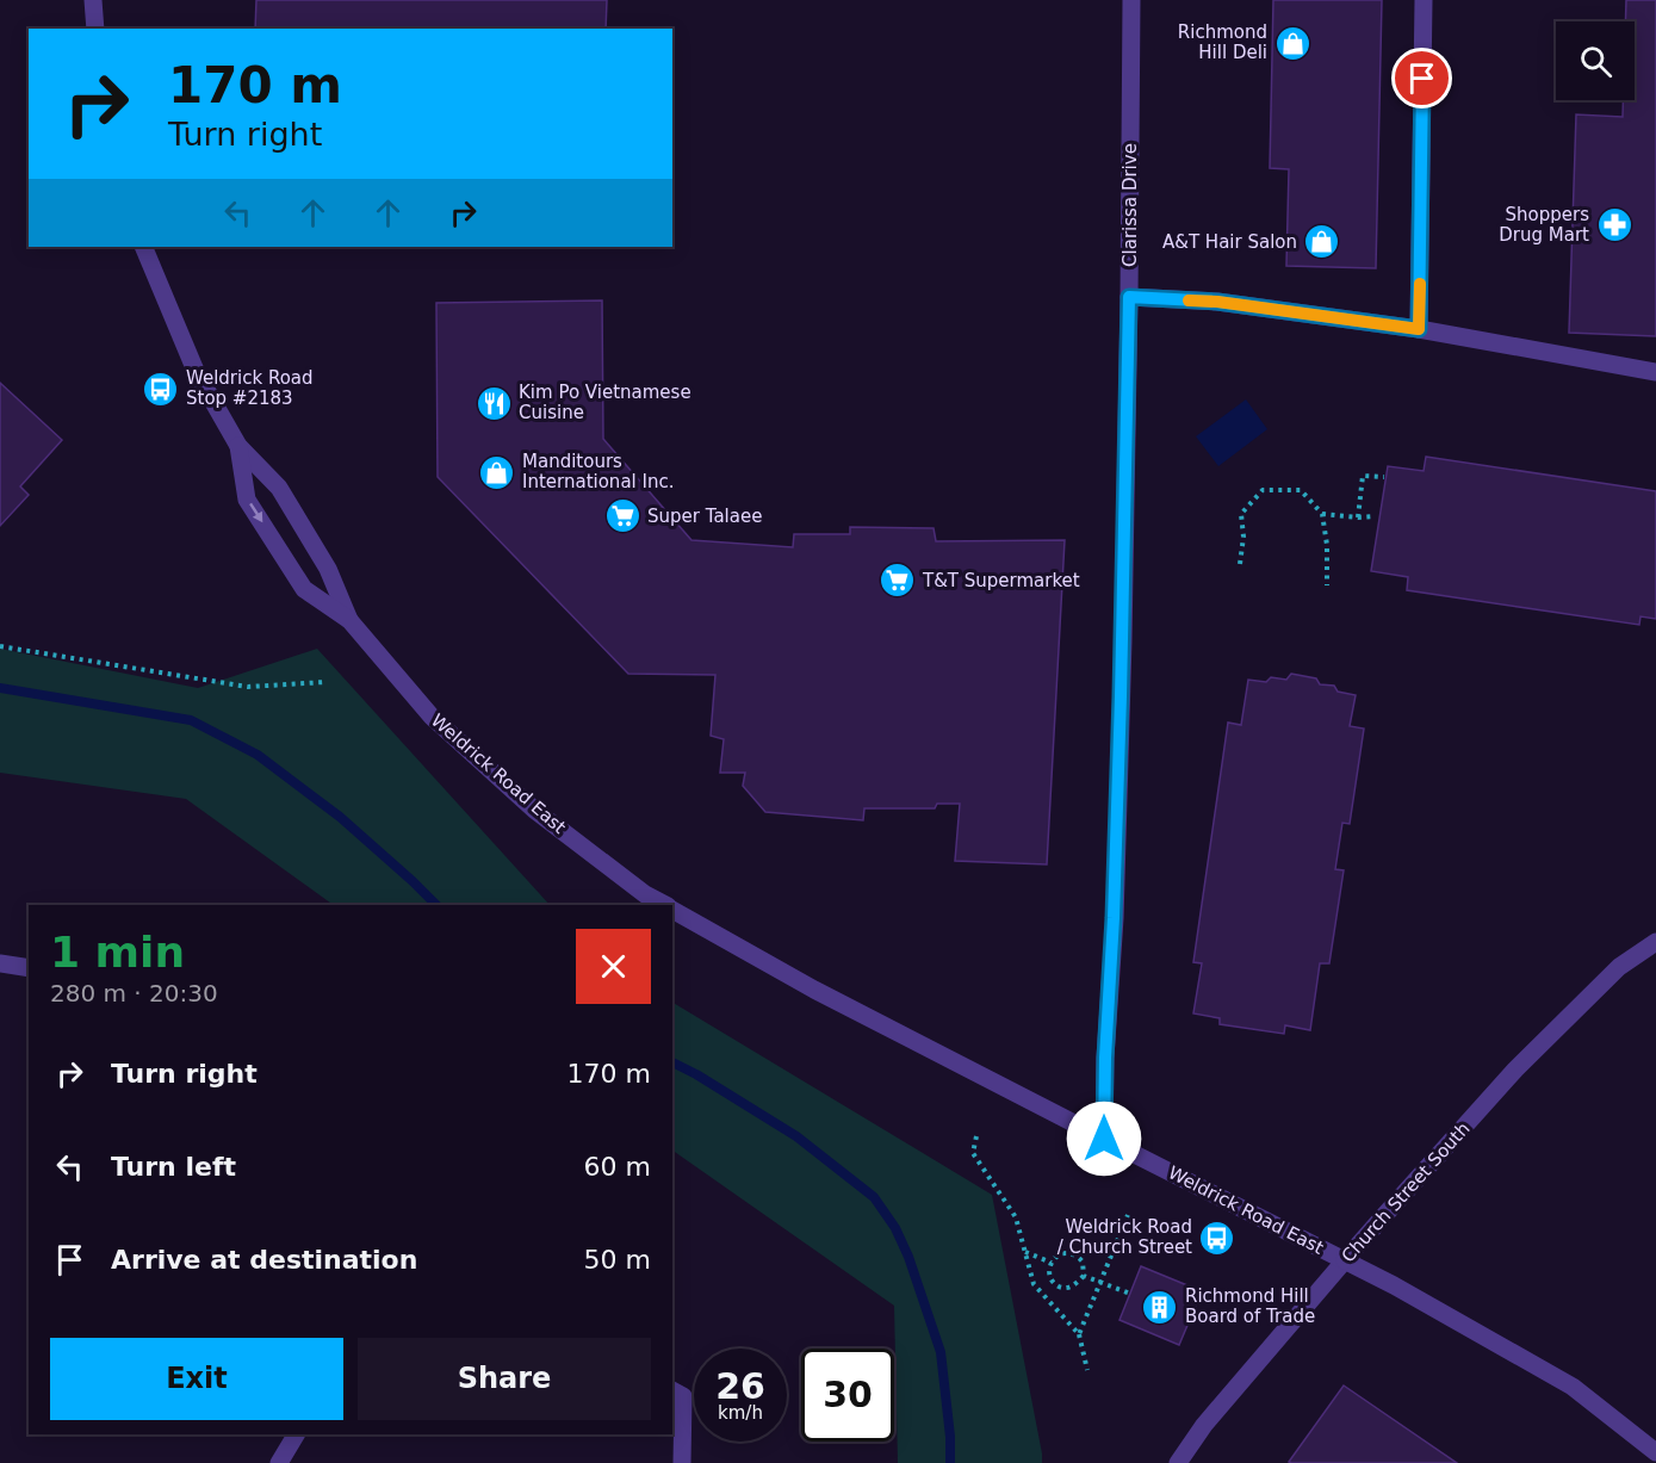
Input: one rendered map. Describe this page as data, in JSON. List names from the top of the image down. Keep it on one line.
{"streets":{"street":["Clarissa Drive","Weldrick Road East","Church Street South"]},"crossings":[["Clarissa Drive","Weldrick Road East"],["Weldrick Road East","Church Street South"]],"places":{"shop":["Richmond Hill Deli","A&T Hair Salon","Manditours International Inc."],"pharmacy":["Shoppers Drug Mart"],"bus stop":["Weldrick Road Stop #2183","Weldrick Road / Church Street"],"restaurant":["Kim Po Vietnamese Cuisine"],"supermarket":["Super Talaee","T&T Supermarket"],"building":["Richmond Hill Board of Trade"]},"page":{"turn":["170 m","Turn right"],"heading":["1 min","280 m · 20:30"],"list":[{"name":"Turn right","value":"170 m"},{"name":"Turn left","value":"60 m"},{"name":"Arrive at destination","value":"50 m"}],"buttons":["Exit","Share"],"speed":"26 km/h","limit":"30"}}
